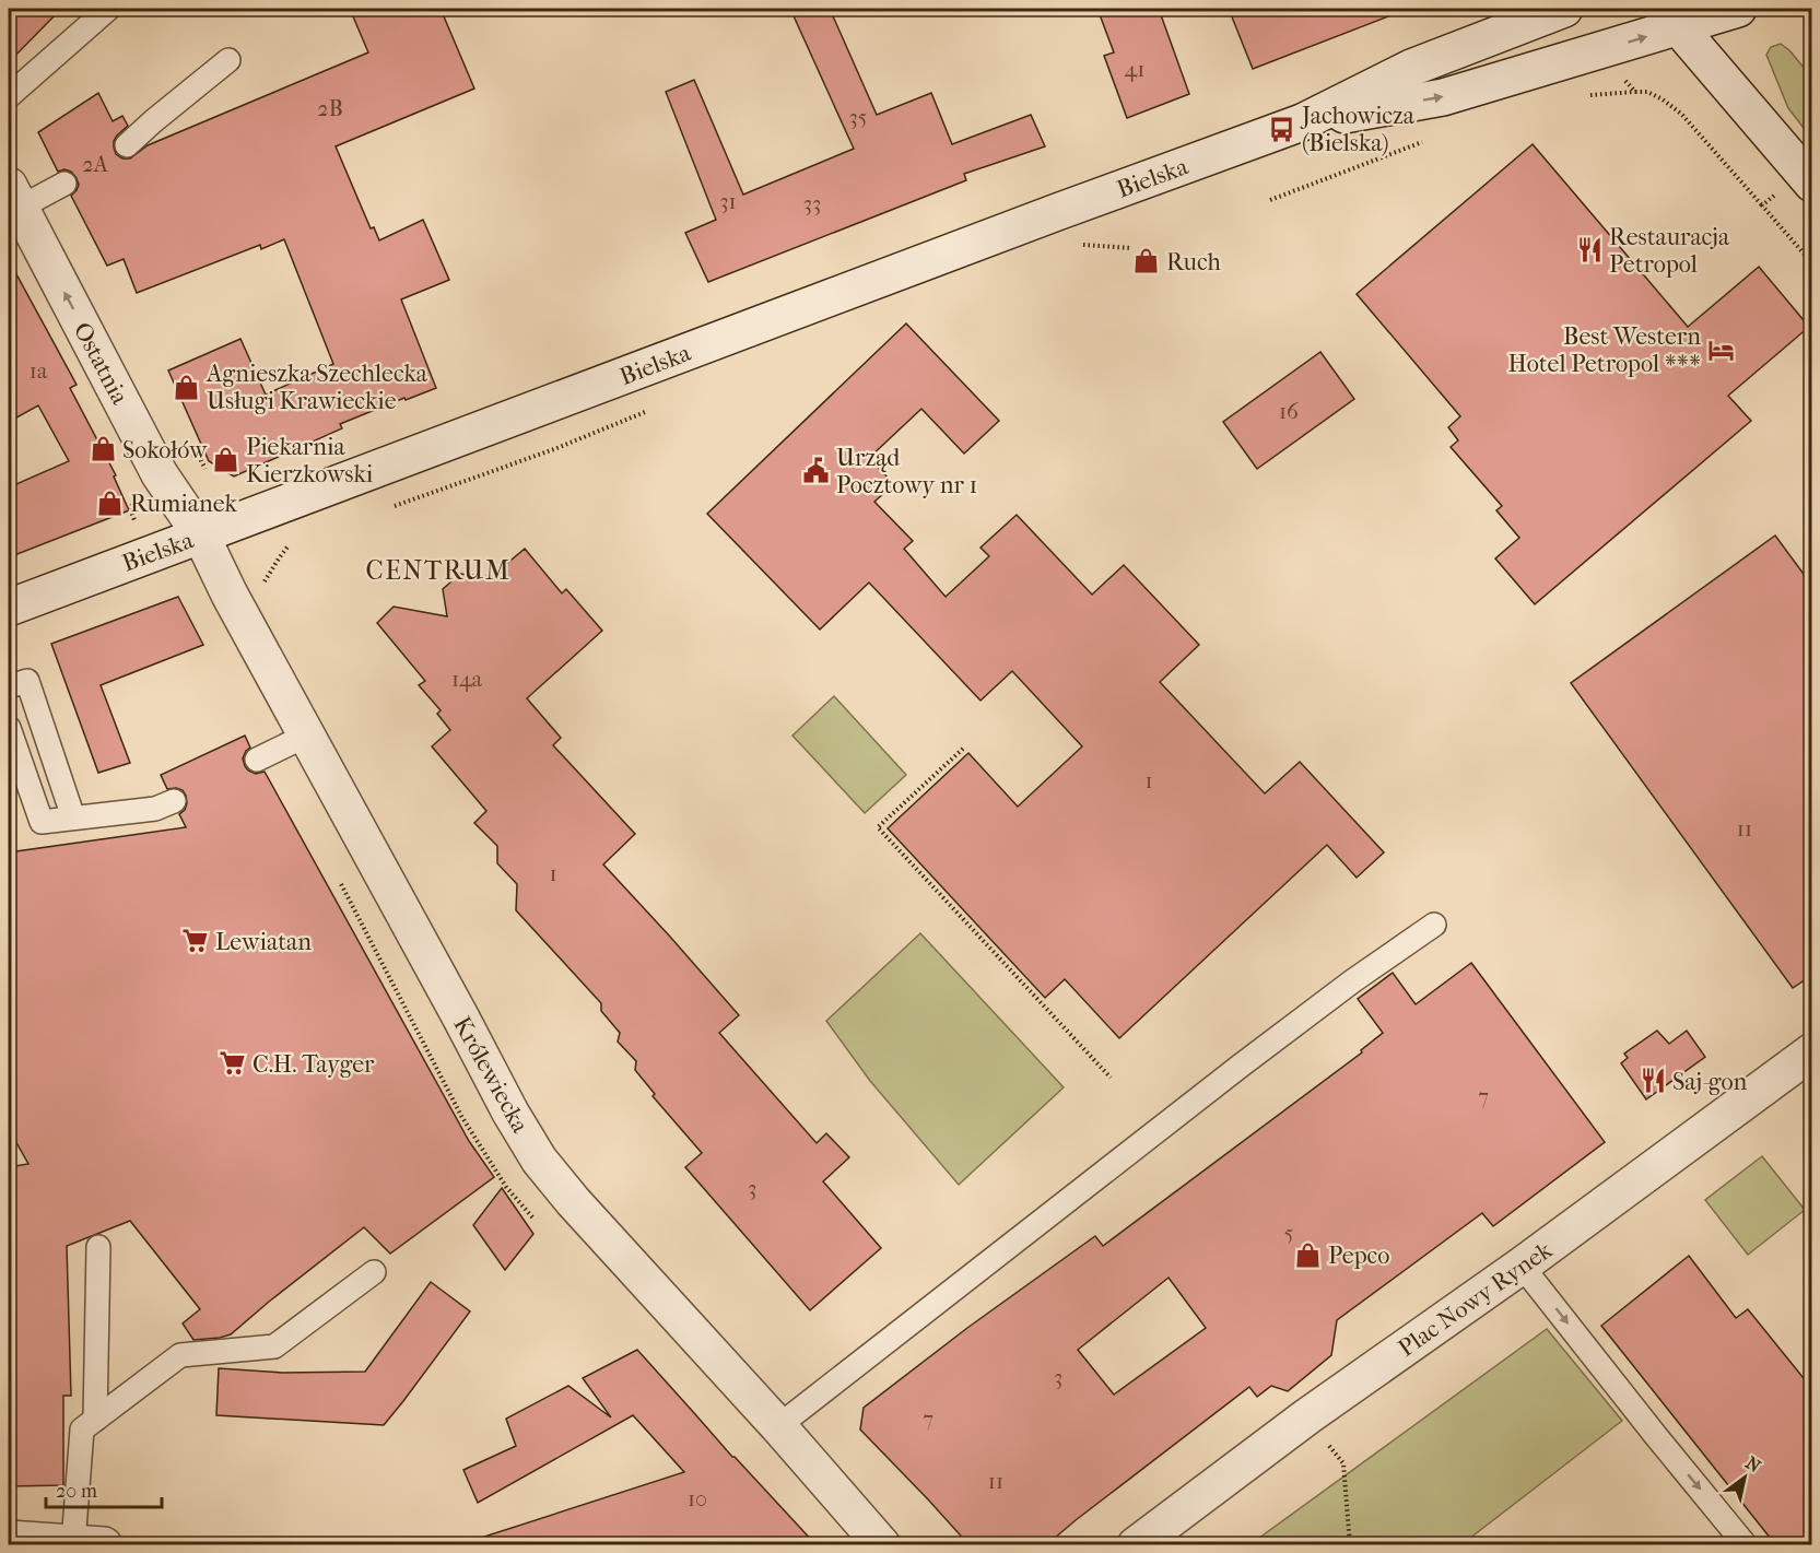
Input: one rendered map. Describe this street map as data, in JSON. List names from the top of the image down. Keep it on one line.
{"streets":{"street":["Bielska","Ostatnia","Królewiecka","Plac Nowy Rynek"]},"crossings":[["Bielska","Ostatnia"],["Bielska","Królewiecka"],["Ostatnia","Królewiecka"]],"one_way":["Ostatnia"],"districts":["CENTRUM"],"places":{"bus stop":["Jachowicza (Bielska)"],"restaurant":["Restauracja Petropol","Saj-gon"],"shop":["Ruch","Agnieszka Szechlecka Usługi Krawieckie","Sokołów","Piekarnia Kierzkowski","Rumianek","Pepco"],"hotel":["Best Western Hotel Petropol ***"],"public building":["Urząd Pocztowy nr 1"],"supermarket":["Lewiatan","C.H. Tayger"]},"house_numbers":["41","2B","35","2A","31","33","1a","16","14a","1","11","1","7","3","5","3","7","11","10"],"scale_bar":"20 m","north":"top right"}
